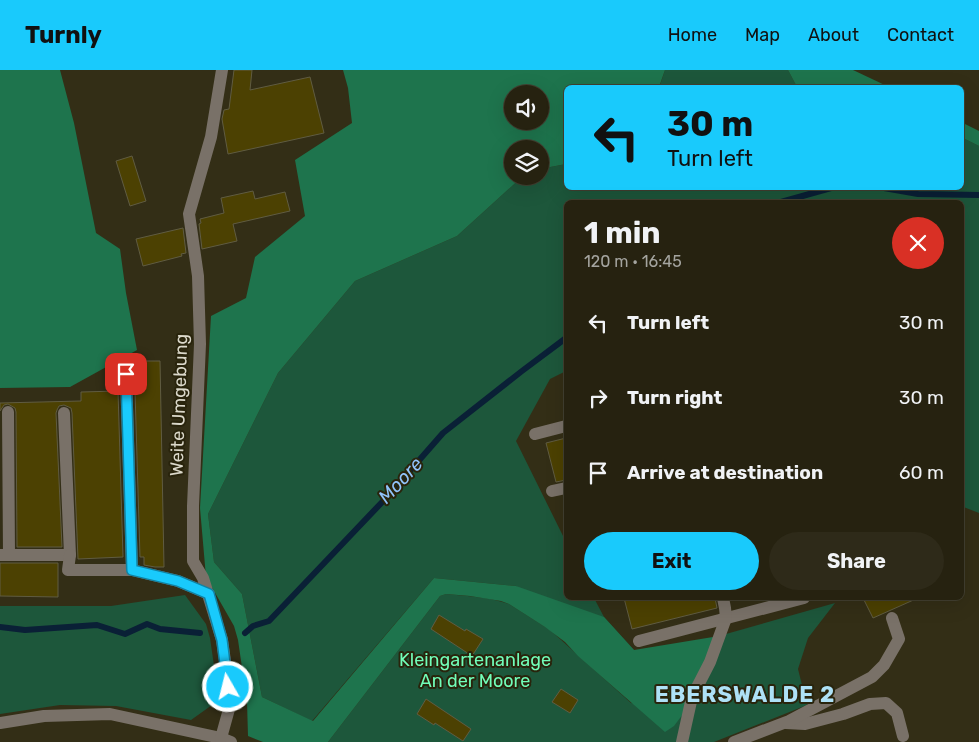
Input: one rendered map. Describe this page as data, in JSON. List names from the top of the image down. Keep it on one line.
{"streets":{"street":["Weite Umgebung"]},"districts":["EBERSWALDE 2"],"water":["Moore"],"parks":["Kleingartenanlage An der Moore"],"page":{"header":"Turnly","nav":["Home","Map","About","Contact"],"turn":["30 m","Turn left"],"heading":["1 min","120 m · 16:45"],"list":[{"name":"Turn left","value":"30 m"},{"name":"Turn right","value":"30 m"},{"name":"Arrive at destination","value":"60 m"}],"buttons":["Exit","Share"]}}
